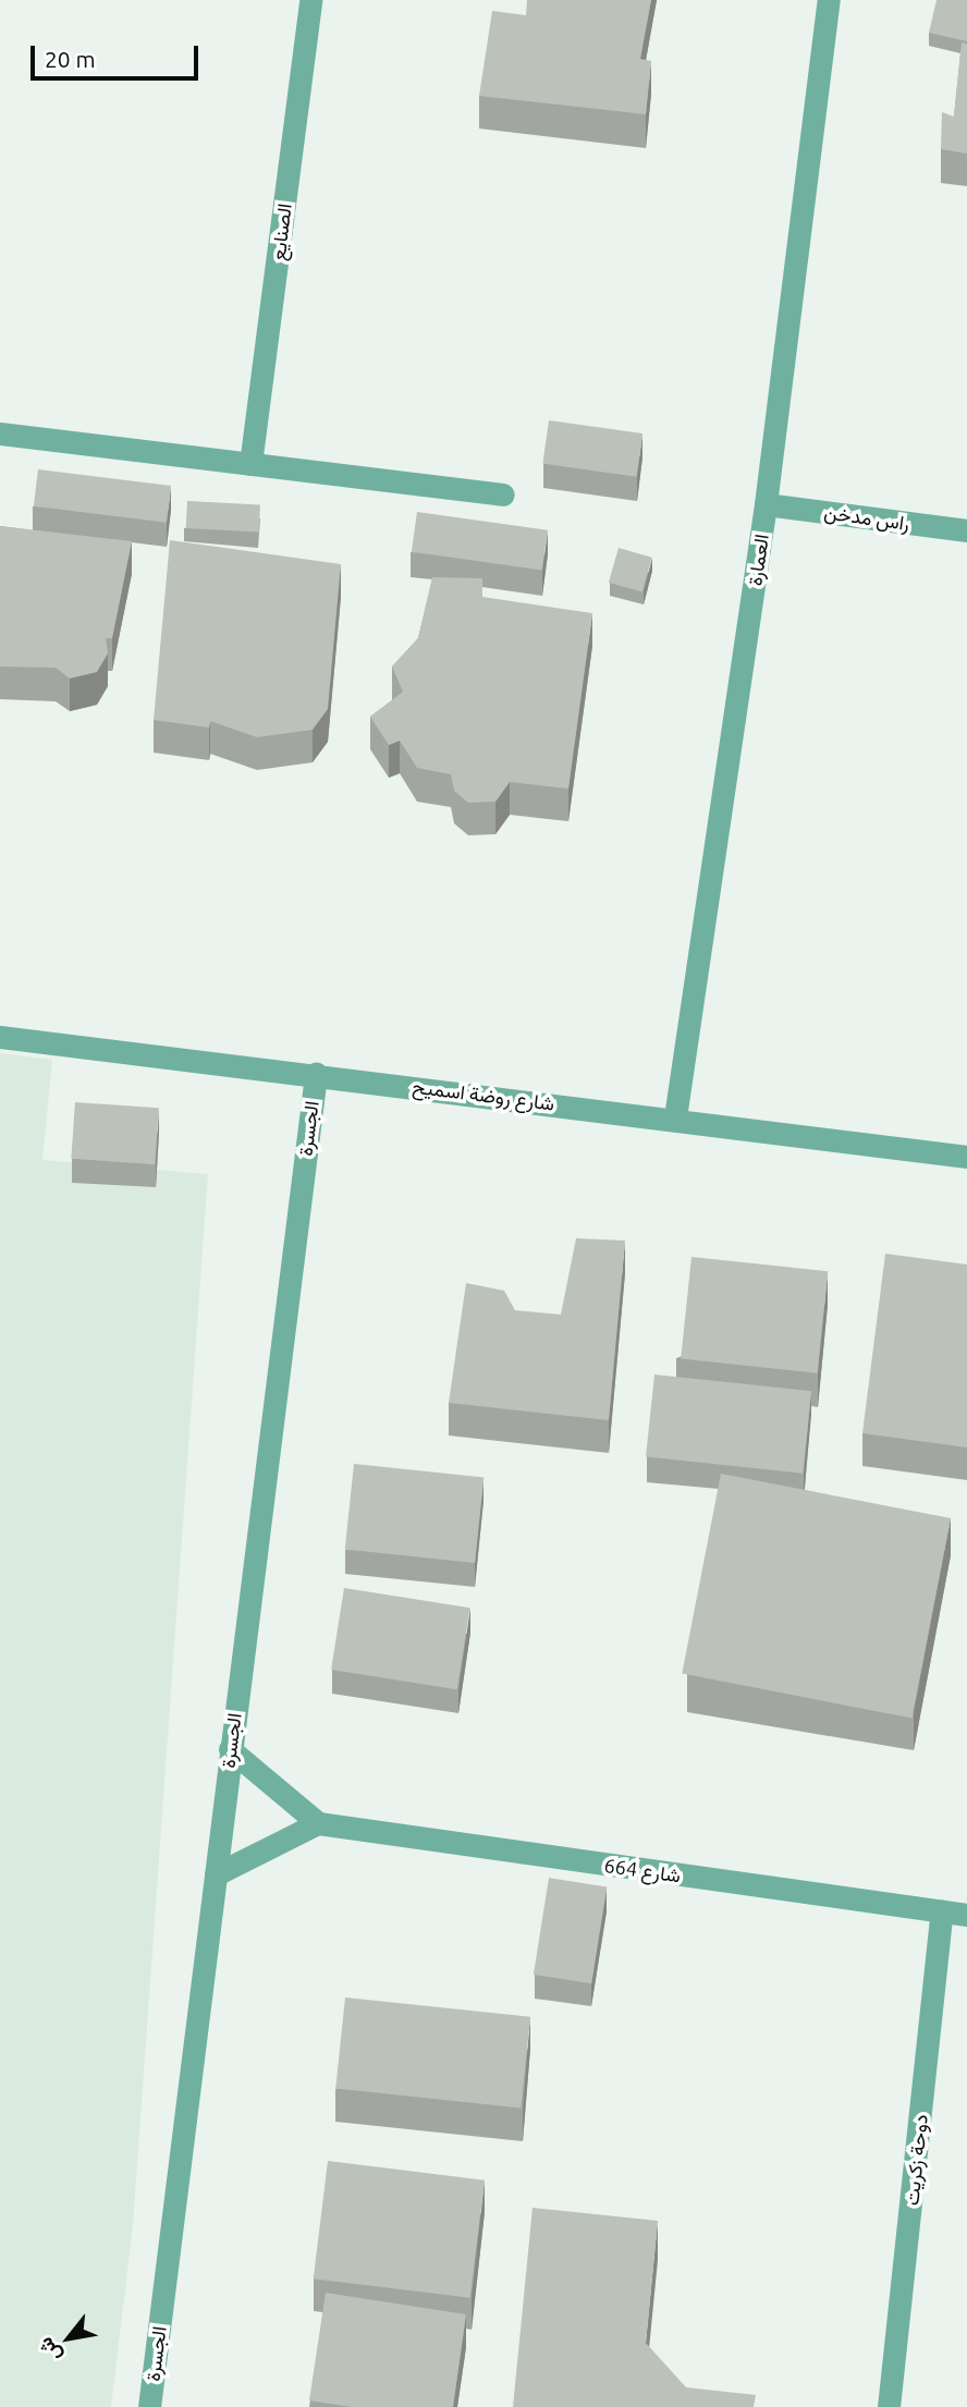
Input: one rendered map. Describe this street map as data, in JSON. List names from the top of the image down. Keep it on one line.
{"streets":{"street":["الصنايع","راس مدخن","العمارة","شارع روضة اسميح","الجسرة","شارع 664","دوحة زكريت"]},"crossings":[["راس مدخن","العمارة"],["العمارة","شارع روضة اسميح"],["شارع روضة اسميح","الجسرة"],["شارع 664","دوحة زكريت"]],"scale_bar":"20 m","north":"bottom left"}
